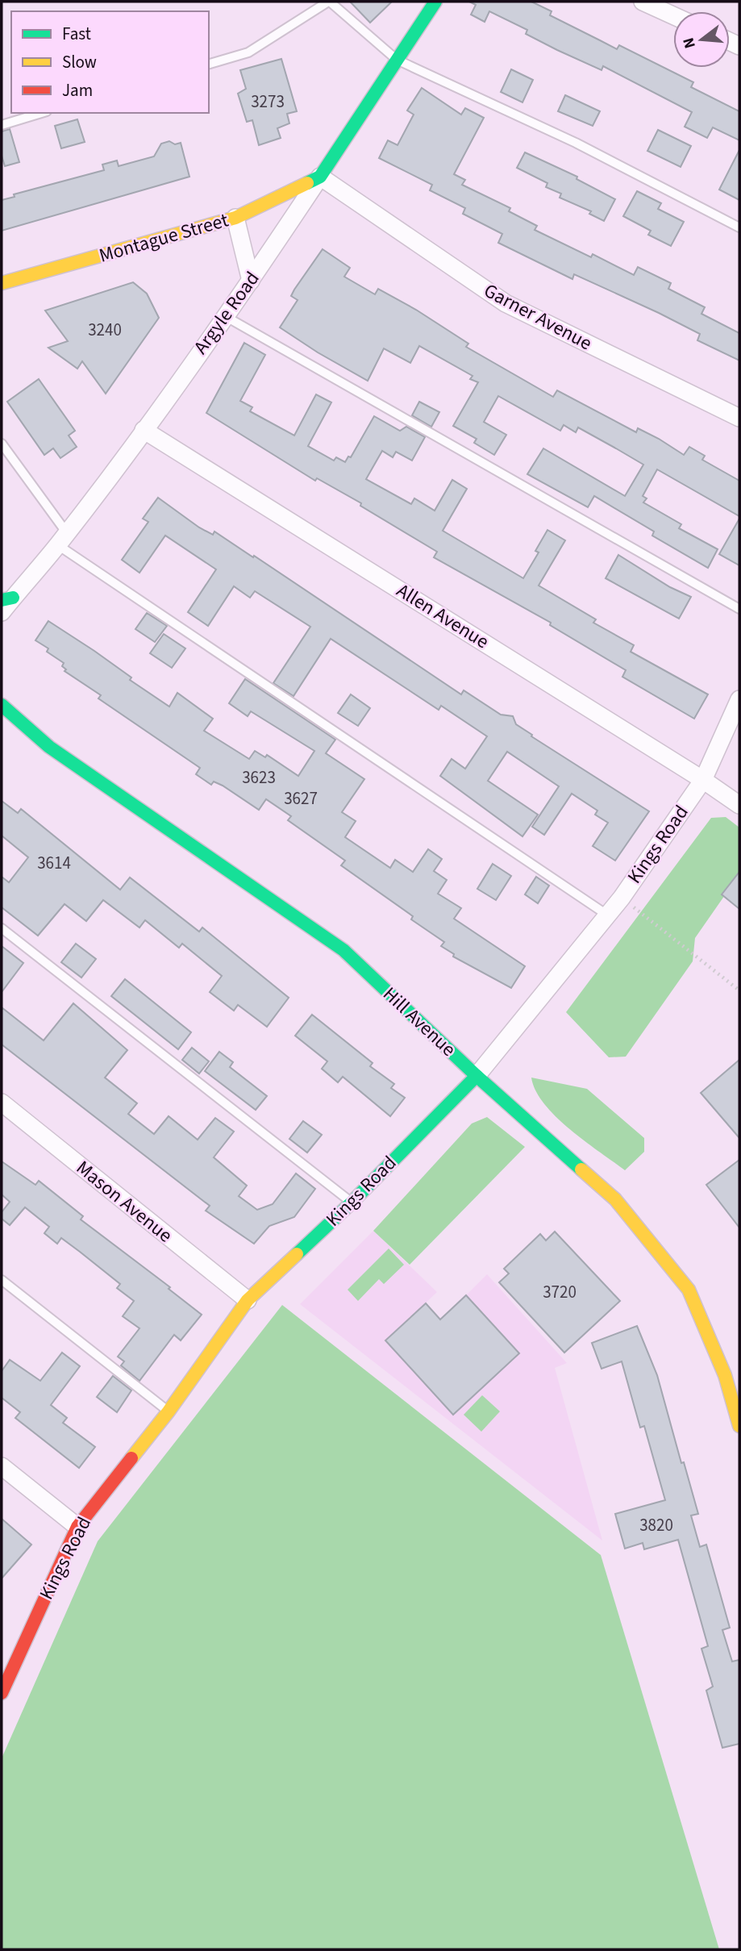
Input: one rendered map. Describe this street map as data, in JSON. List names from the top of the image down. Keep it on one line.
{"streets":{"street":["Montague Street","Argyle Road","Garner Avenue","Allen Avenue","Kings Road","Hill Avenue","Mason Avenue"]},"crossings":[["Montague Street","Argyle Road"],["Montague Street","Garner Avenue"],["Argyle Road","Garner Avenue"],["Argyle Road","Allen Avenue"],["Allen Avenue","Kings Road"],["Kings Road","Hill Avenue"],["Kings Road","Mason Avenue"]],"house_numbers":["3273","3240","3623","3627","3614","3720","3820"],"legend":["Fast","Slow","Jam"],"north":"left"}
